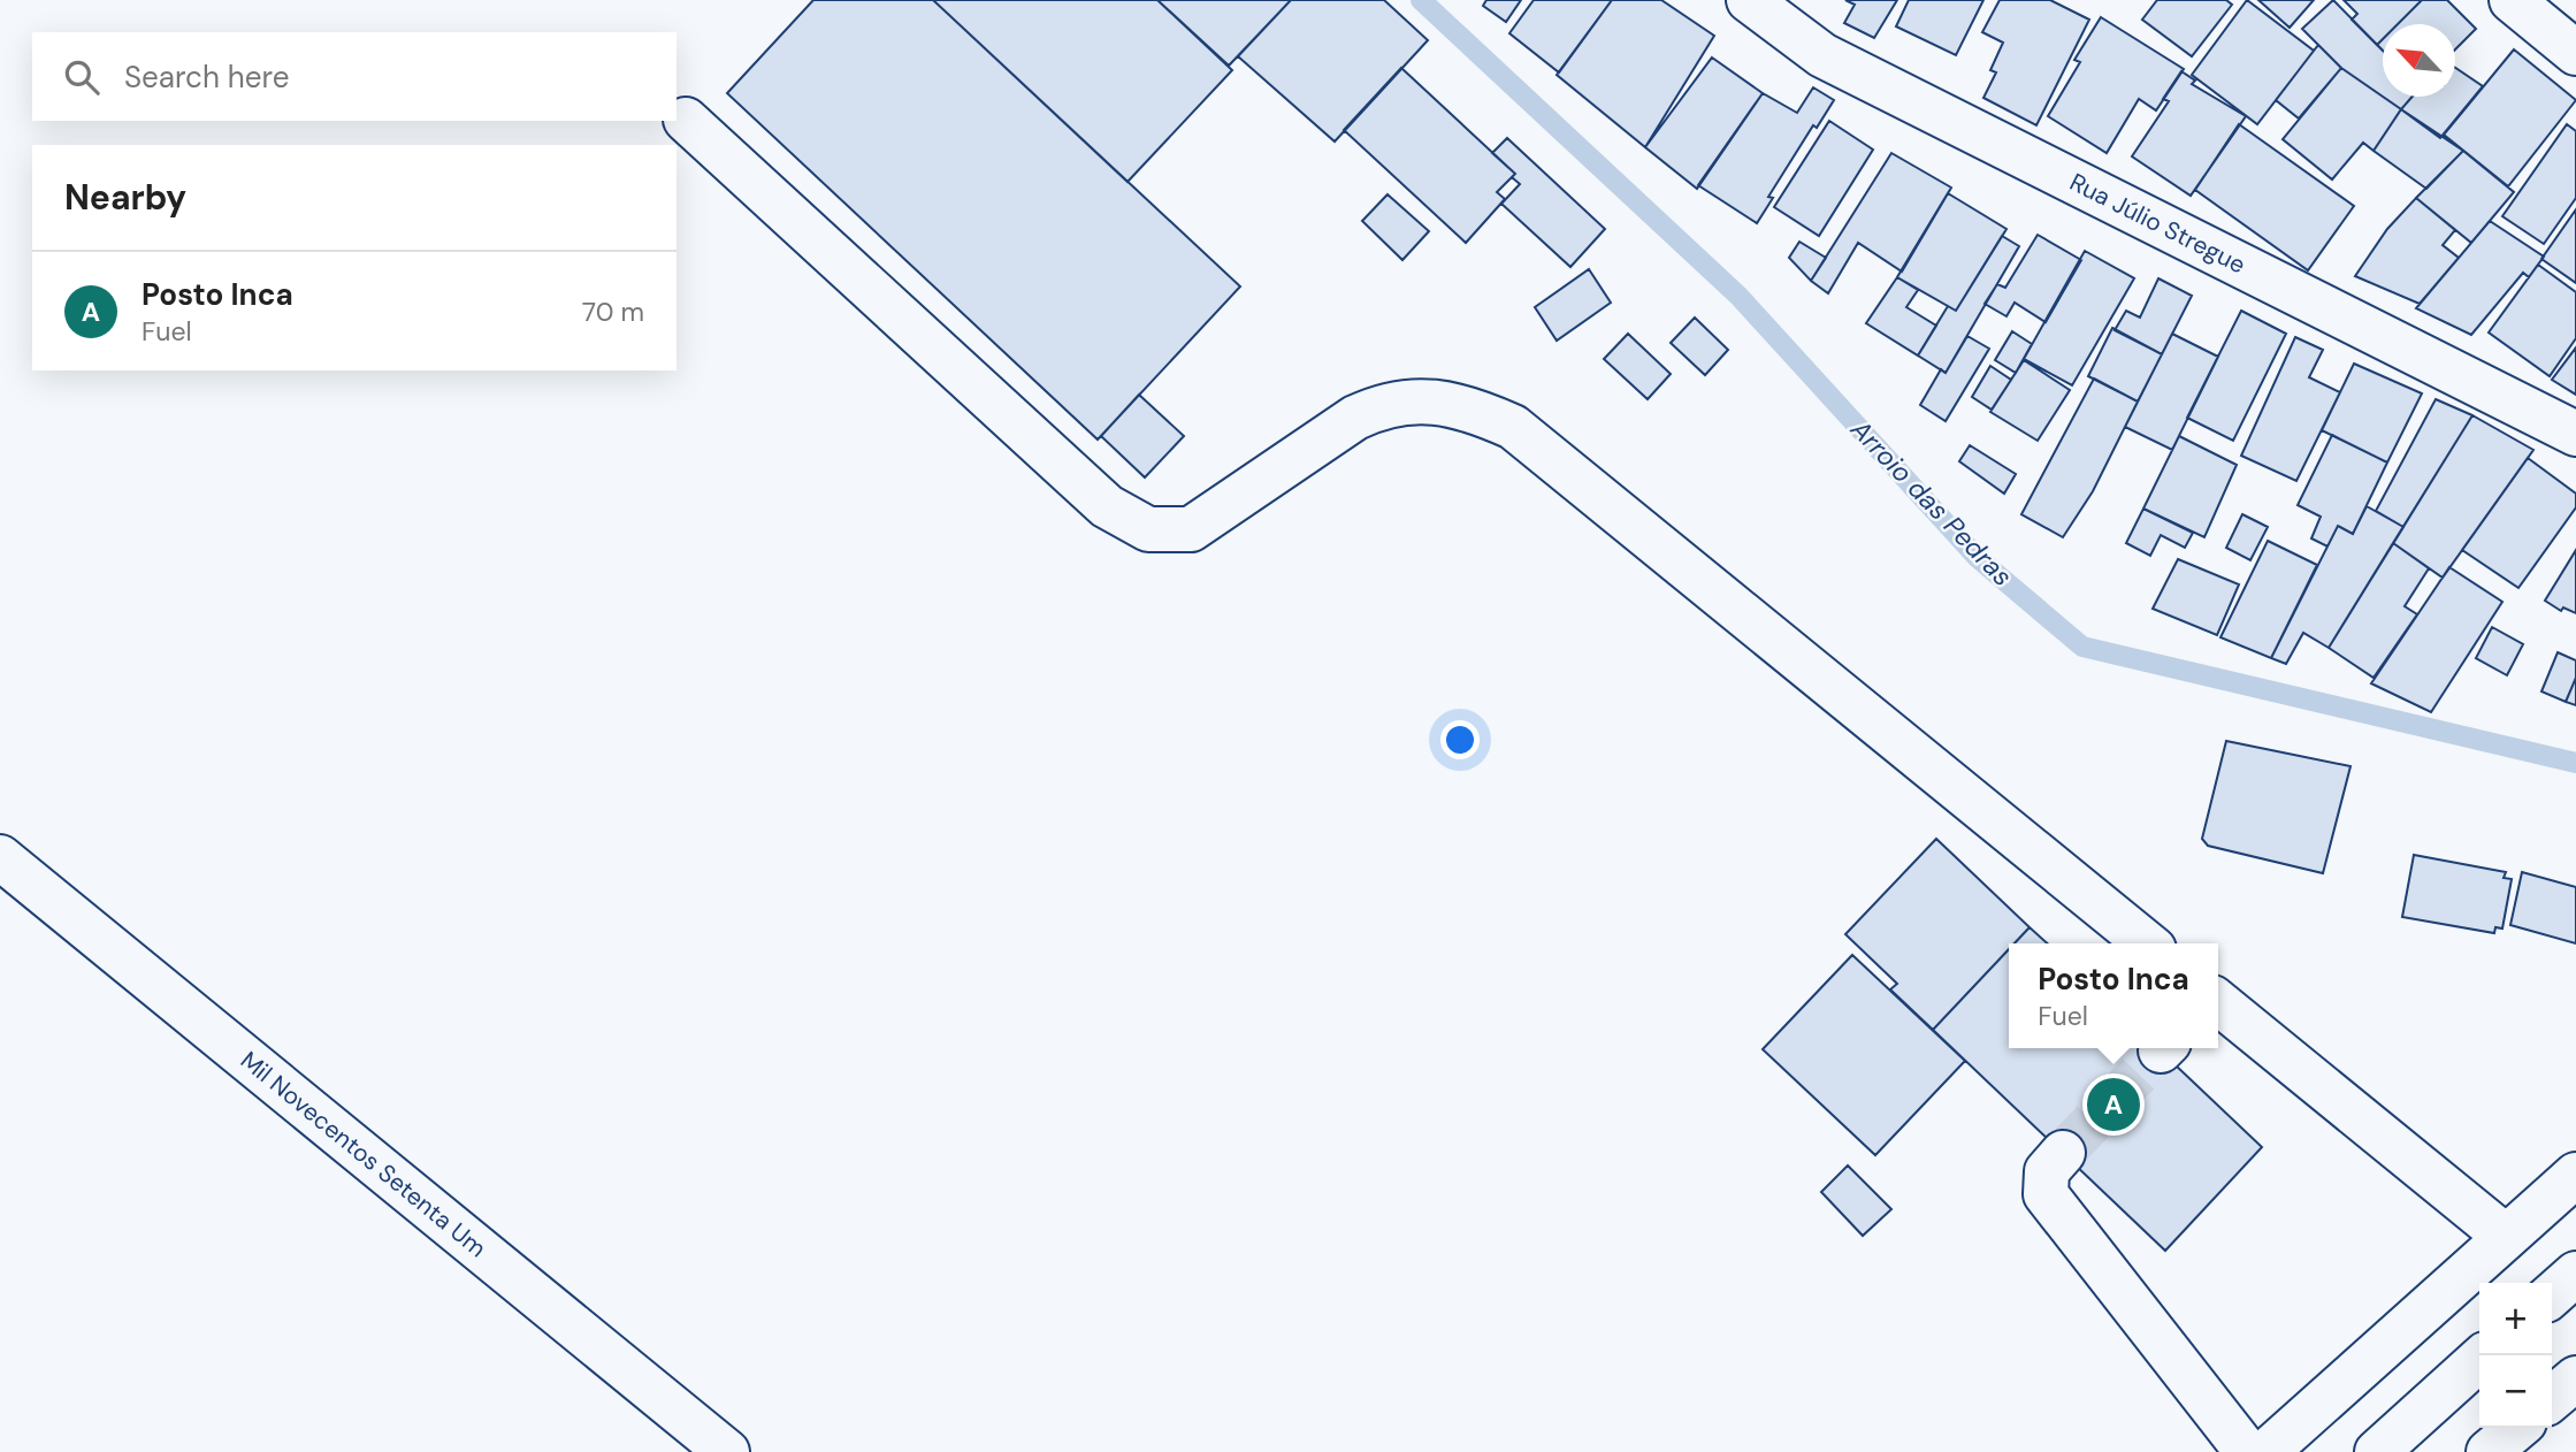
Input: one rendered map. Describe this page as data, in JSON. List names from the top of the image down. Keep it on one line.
{"streets":{"street":["Rua Júlio Stregue","Mil Novecentos Setenta Um"]},"water":["Arroio das Pedras"],"north":"top left","page":{"search":"Search here","heading":"Nearby","list":[{"mark":"A","name":"Posto Inca","note":"Fuel","value":"70 m"}],"popup":["Posto Inca","Fuel"],"pins":"A","map_buttons":["+","−"]}}
